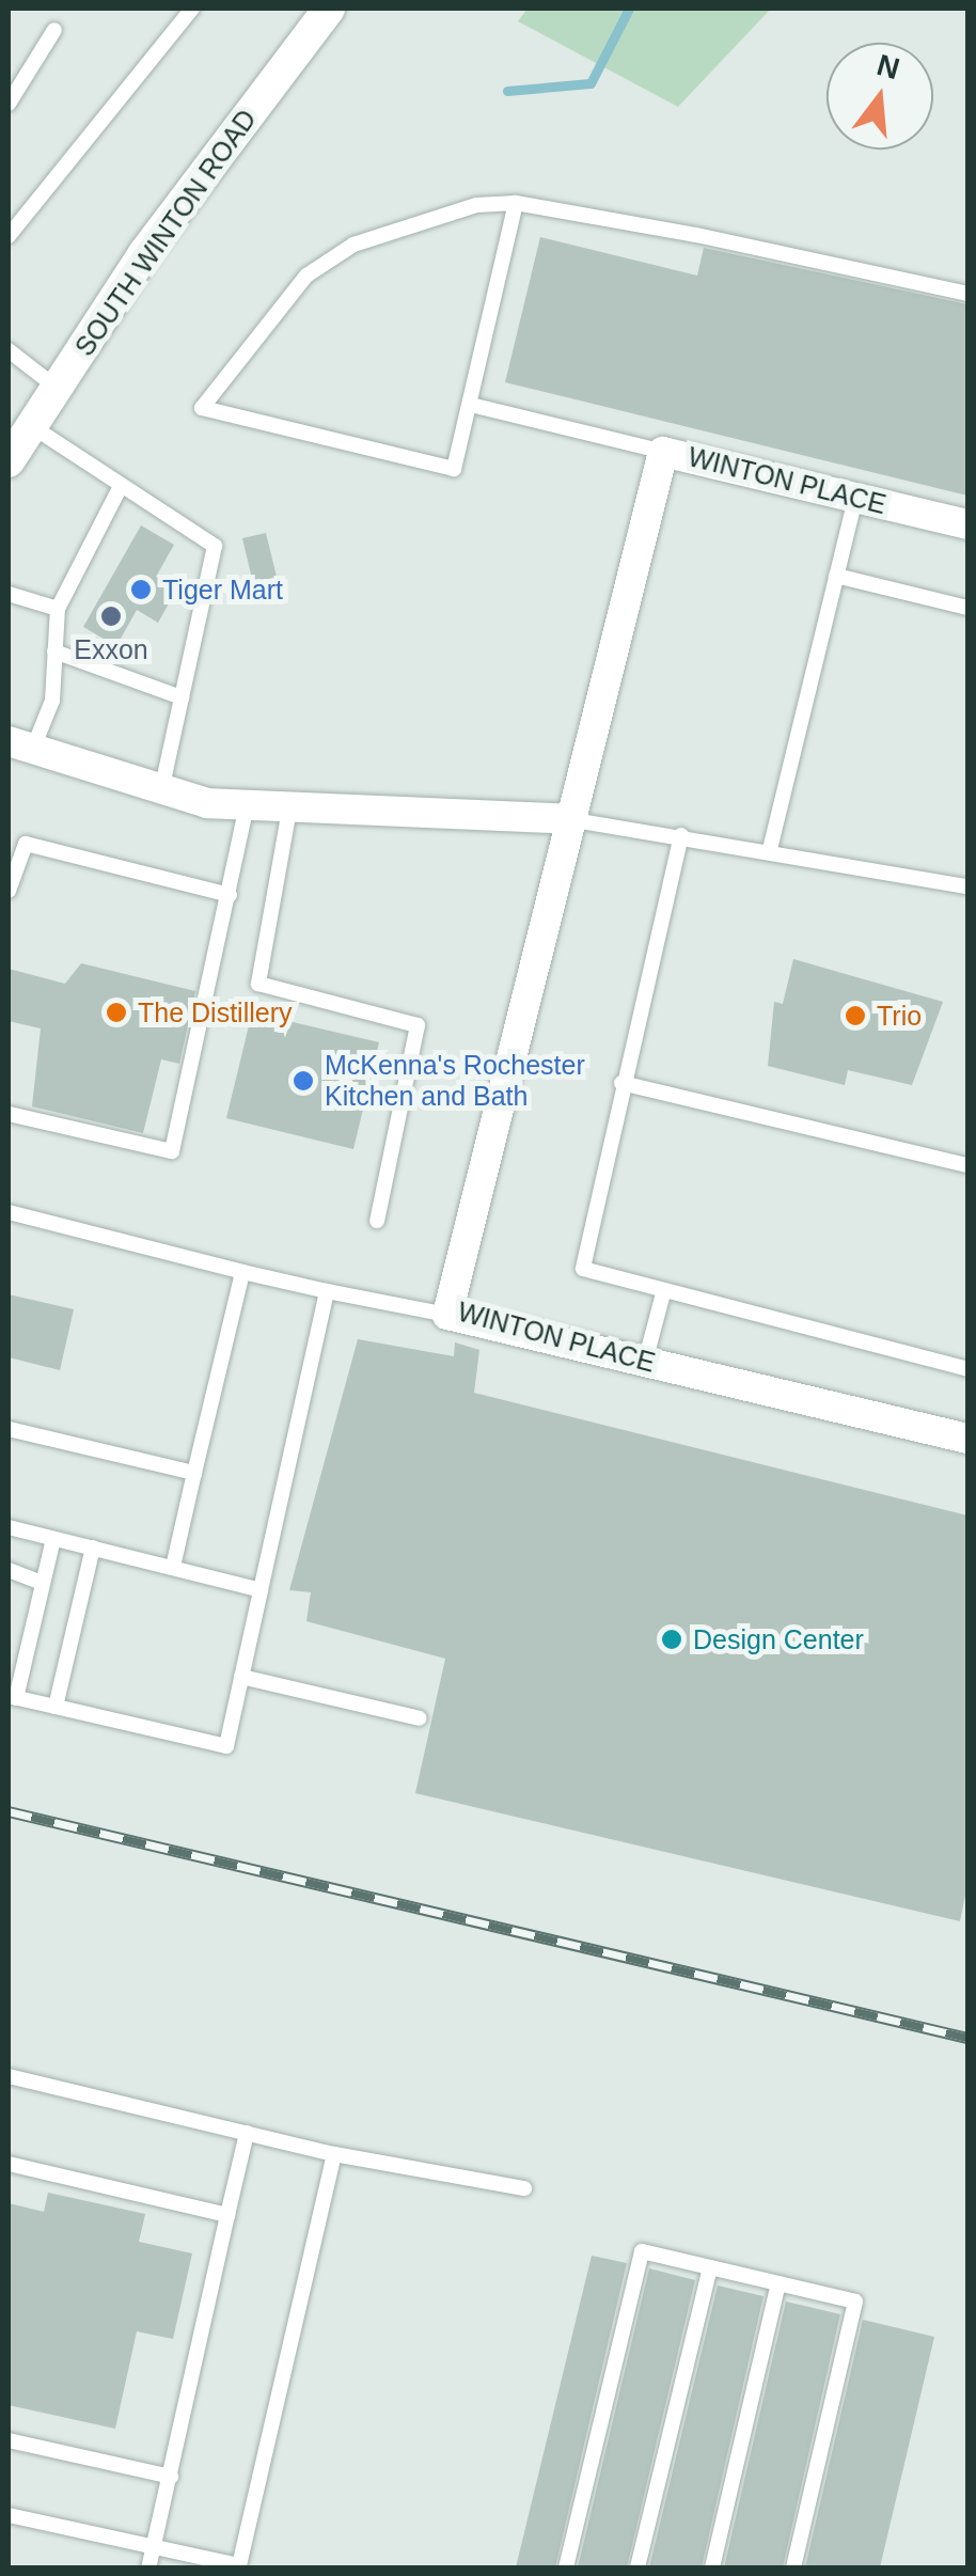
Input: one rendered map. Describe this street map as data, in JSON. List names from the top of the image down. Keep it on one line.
{"streets":{"main road":["SOUTH WINTON ROAD"],"street":["WINTON PLACE"]},"places":["Tiger Mart","Exxon","The Distillery","Trio","McKenna's Rochester Kitchen and Bath","Design Center"],"north":"top"}
